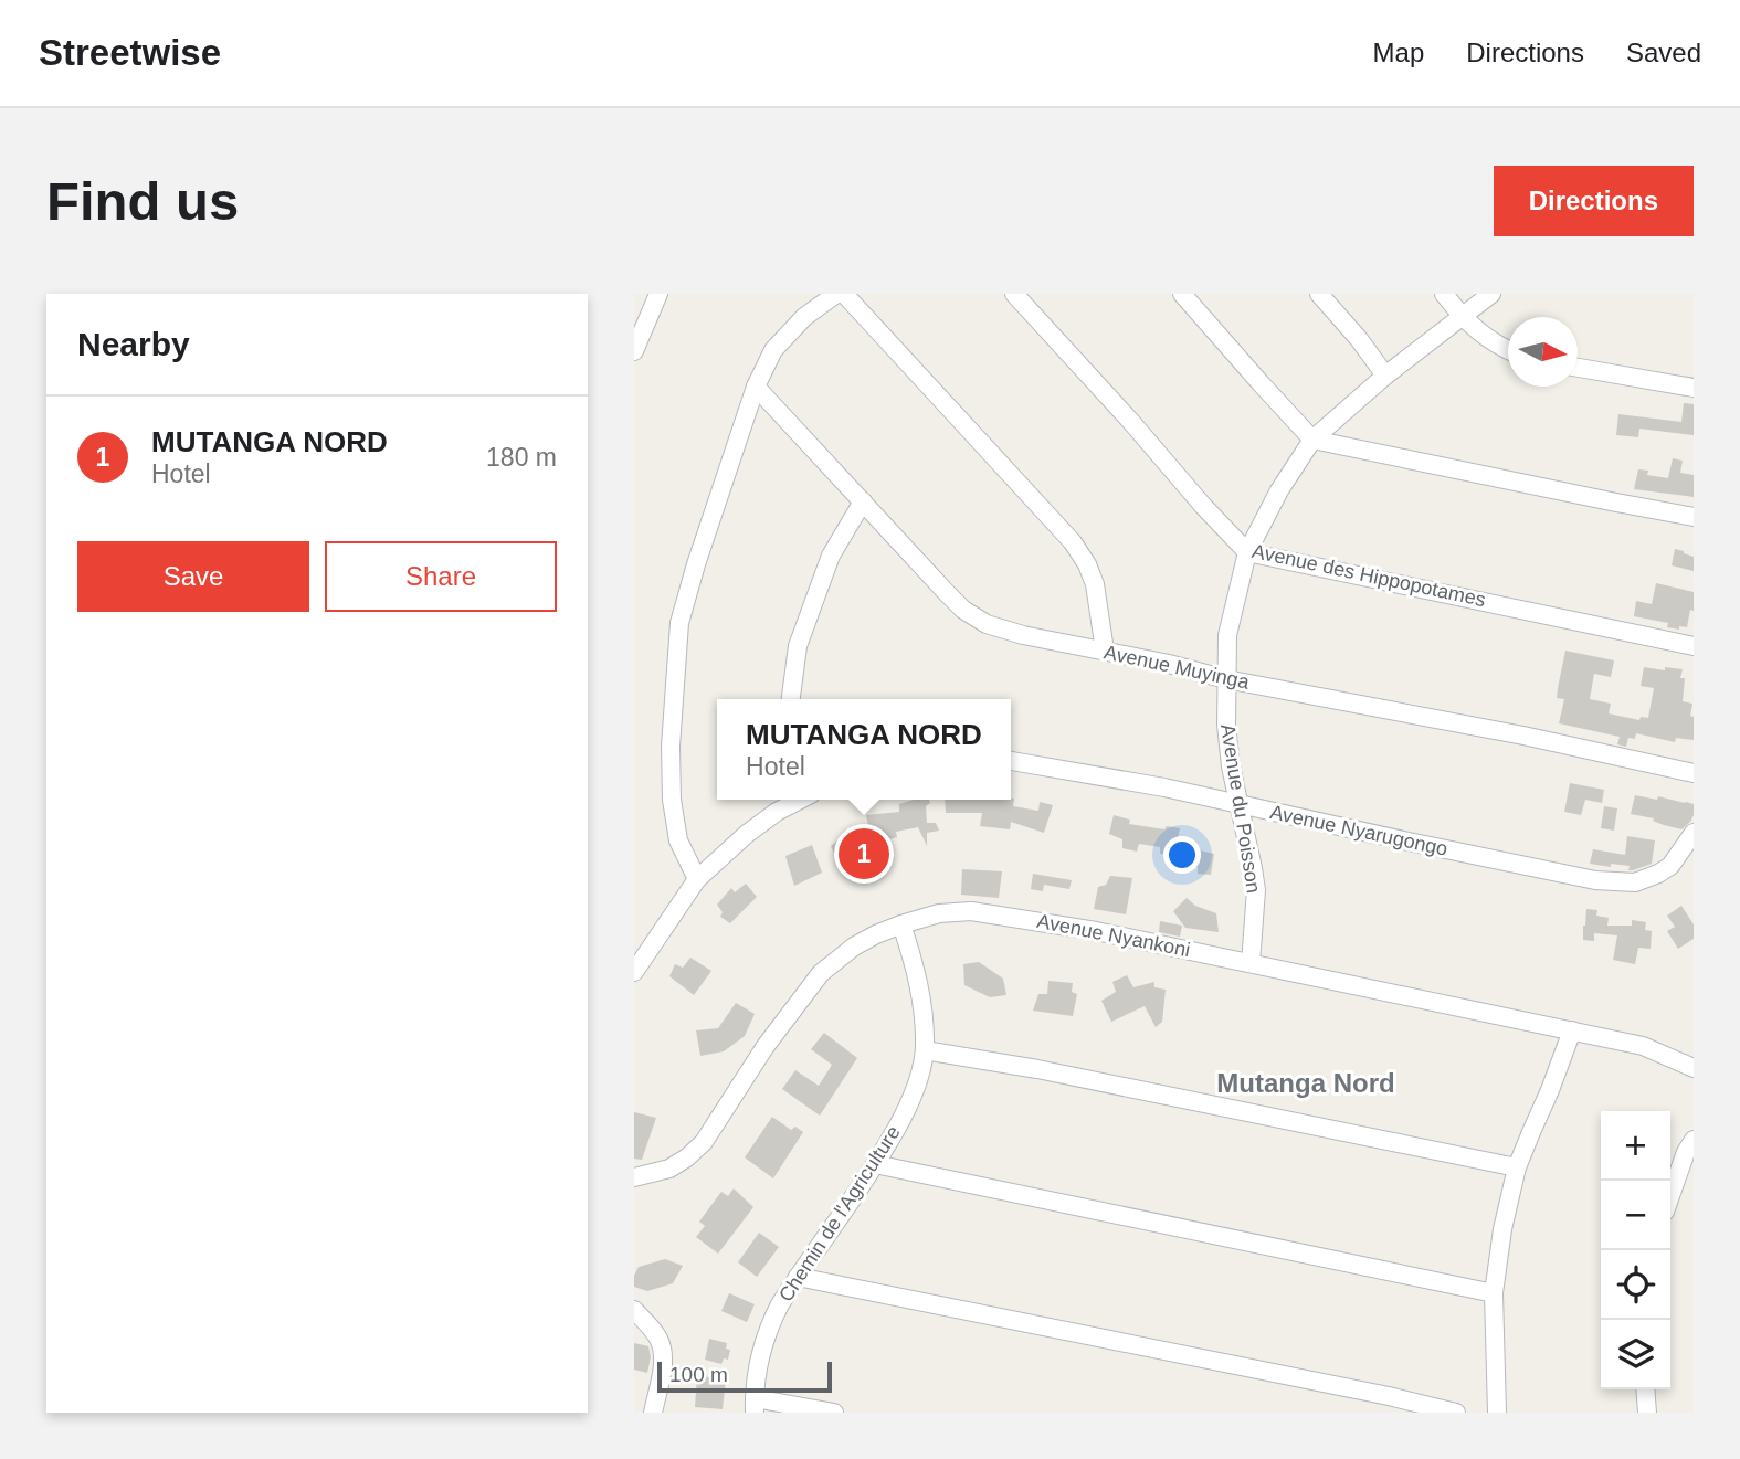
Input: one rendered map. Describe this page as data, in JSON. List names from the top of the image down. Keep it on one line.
{"streets":{"street":["Avenue des Hippopotames","Avenue Muyinga","Avenue du Poisson","Avenue Nyarugongo","Avenue Nyankoni","Chemin de l'Agriculture"]},"crossings":[["Avenue des Hippopotames","Avenue du Poisson"],["Avenue Muyinga","Avenue du Poisson"],["Avenue du Poisson","Avenue Nyarugongo"],["Avenue du Poisson","Avenue Nyankoni"],["Avenue Nyankoni","Chemin de l'Agriculture"]],"districts":["Mutanga Nord"],"scale_bar":"100 m","north":"right","page":{"header":"Streetwise","nav":["Map","Directions","Saved"],"buttons":["Directions",["Save","Share"]],"title":"Find us","heading":"Nearby","list":[{"mark":"1","name":"MUTANGA NORD","note":"Hotel","value":"180 m"}],"popup":["MUTANGA NORD","Hotel"],"pins":"1","map_buttons":["+","−"],"scale":"100 m"}}
